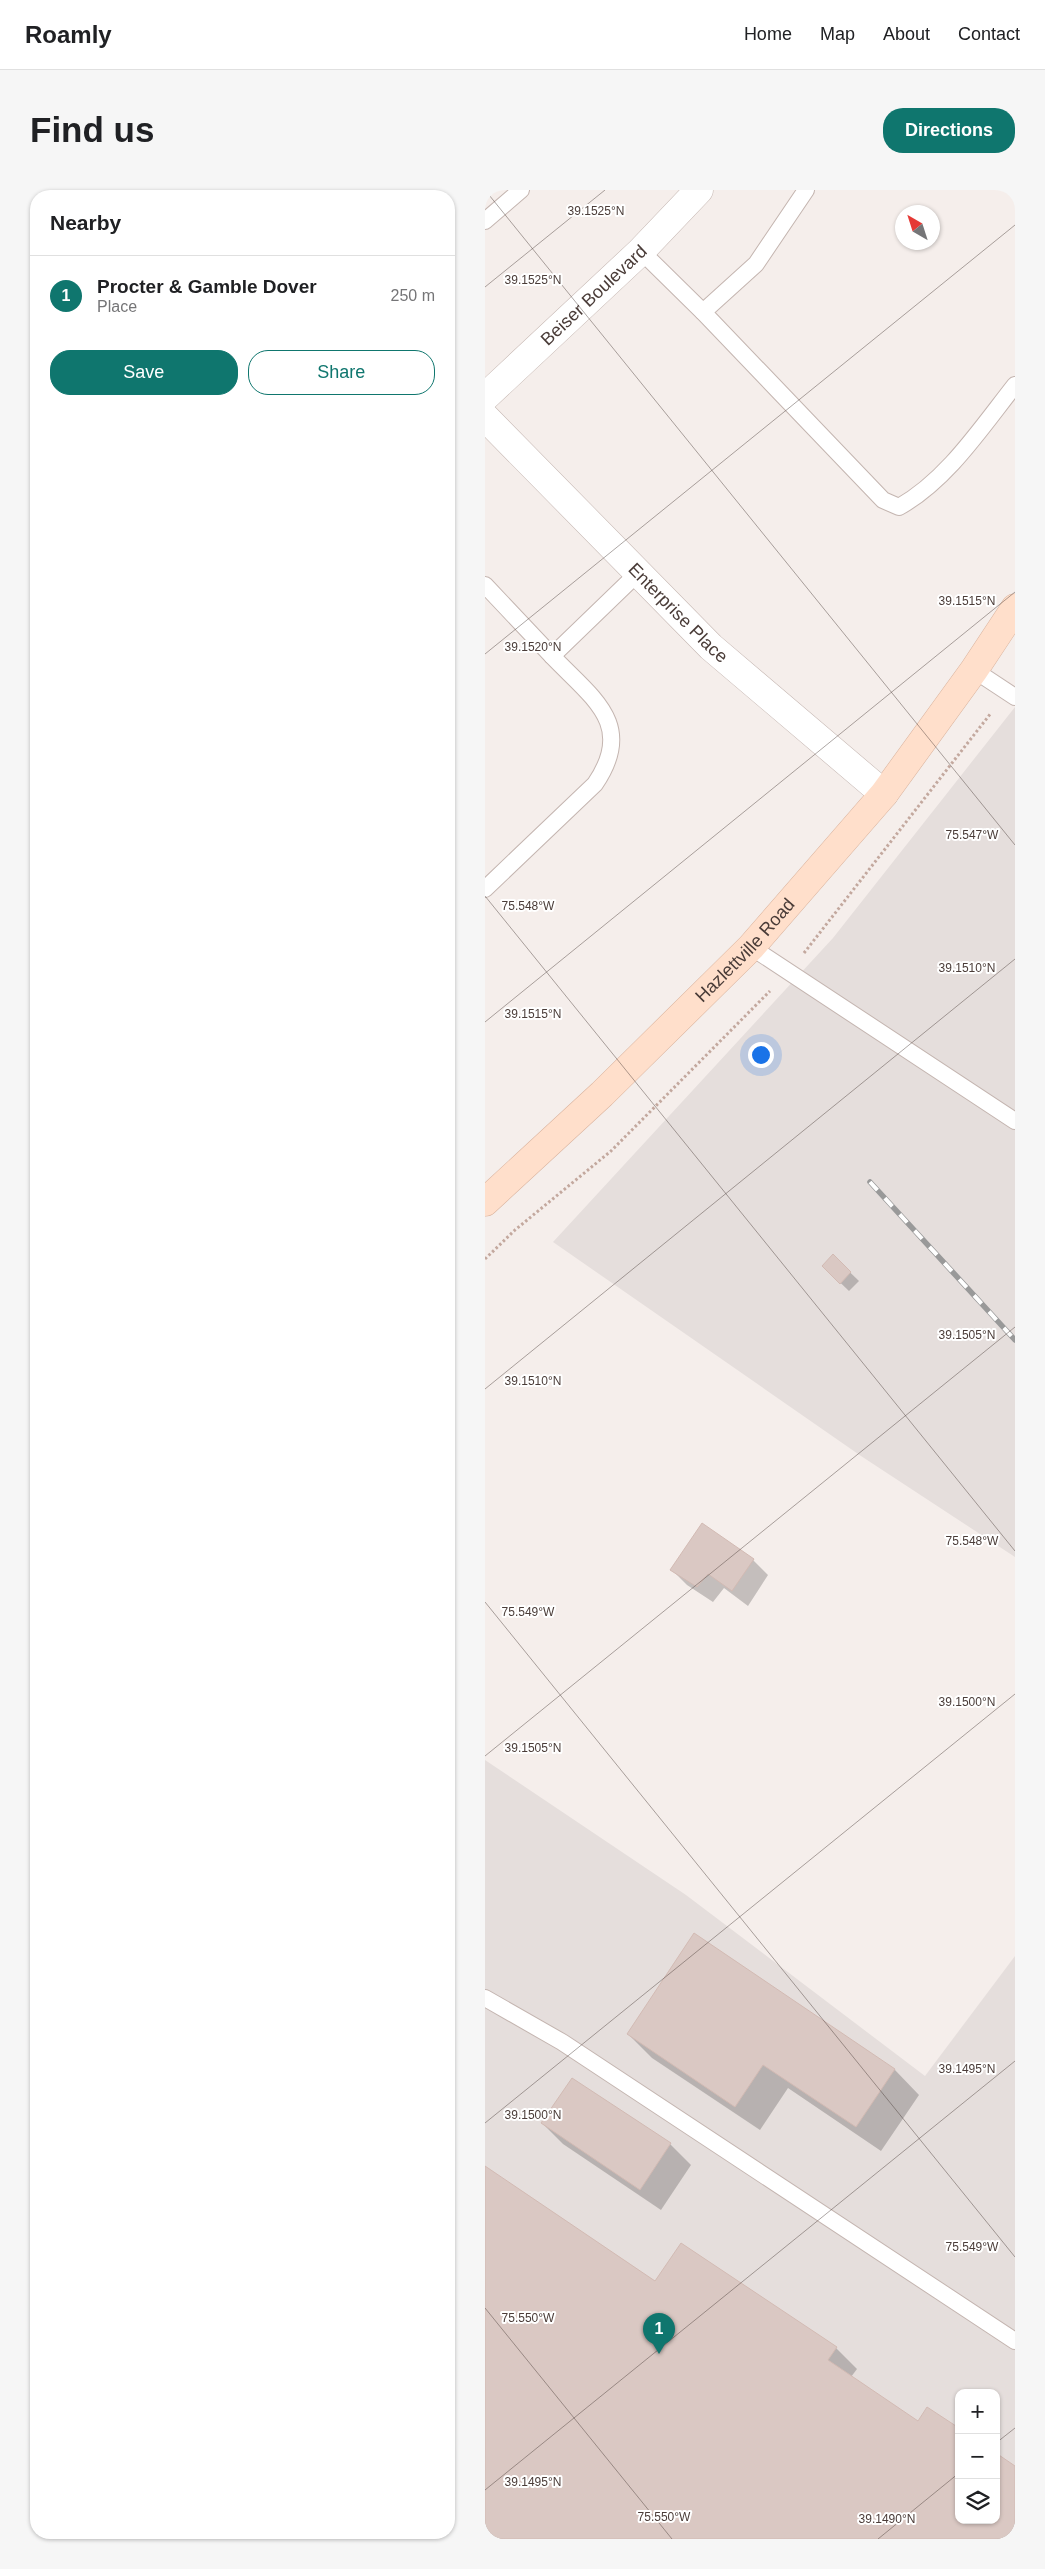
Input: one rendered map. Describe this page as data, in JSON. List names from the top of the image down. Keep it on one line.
{"streets":{"main road":["Hazlettville Road"],"street":["Beiser Boulevard","Enterprise Place"]},"crossings":[["Enterprise Place","Hazlettville Road"]],"north":"top left","page":{"header":"Roamly","nav":["Home","Map","About","Contact"],"buttons":["Directions",["Save","Share"]],"title":"Find us","heading":"Nearby","list":[{"mark":"1","name":"Procter & Gamble Dover","note":"Place","value":"250 m"}],"pins":"1","map_buttons":["+","−"]},"coordinates":["39.1525°N","39.1515°N","39.1520°N","75.547°W","75.548°W","39.1510°N","39.1505°N","75.549°W","39.1500°N","39.1495°N","75.550°W","39.1490°N"]}
